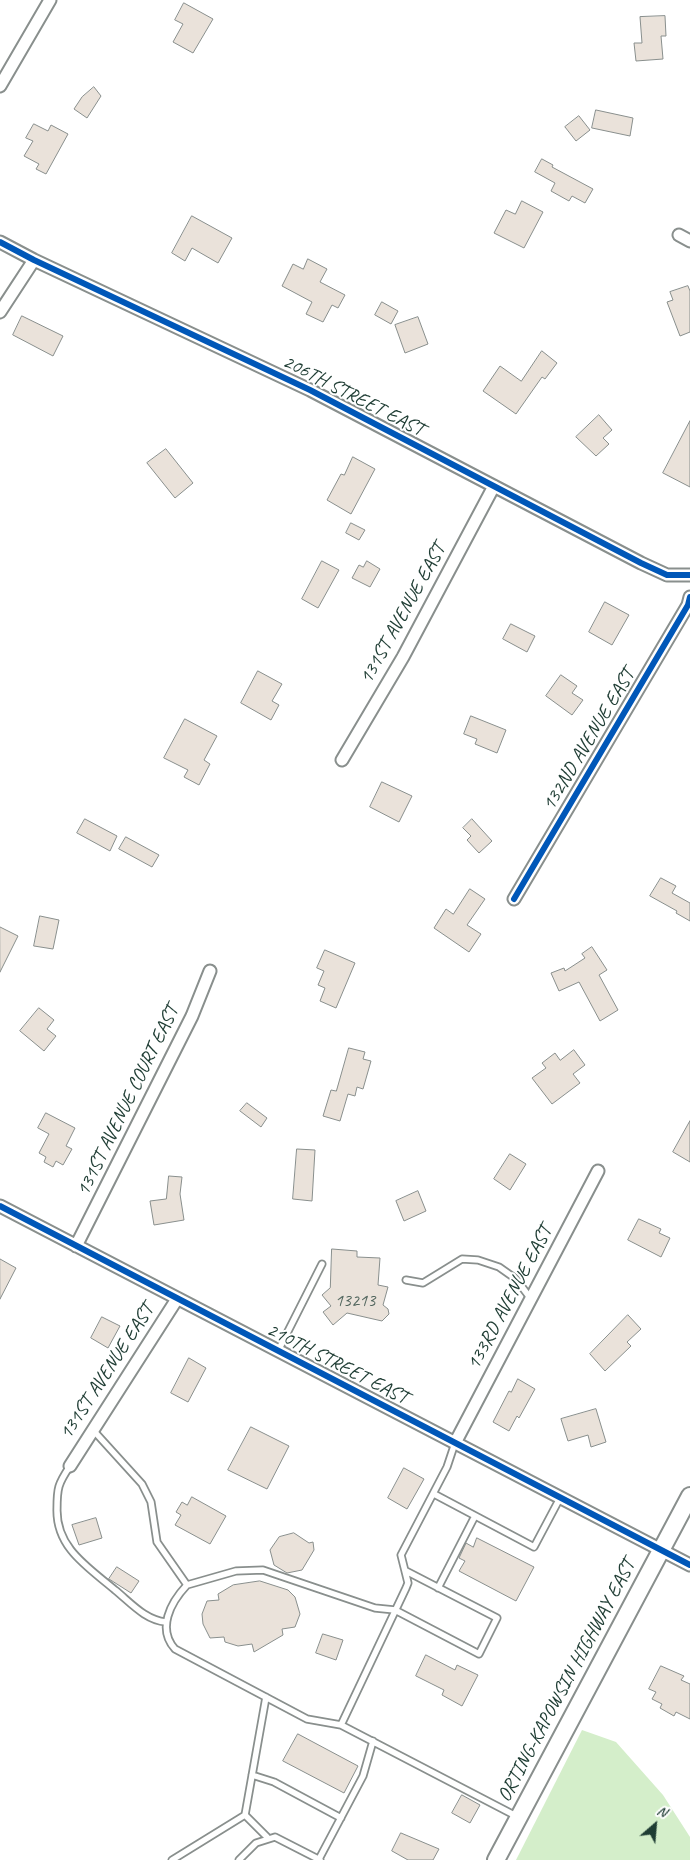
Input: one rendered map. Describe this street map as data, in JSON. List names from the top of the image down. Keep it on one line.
{"streets":{"main road":["ORTING-KAPOWSIN HIGHWAY EAST"],"street":["206TH STREET EAST","131ST AVENUE EAST","132ND AVENUE EAST","131ST AVENUE COURT EAST","133RD AVENUE EAST","210TH STREET EAST"]},"crossings":[["206TH STREET EAST","131ST AVENUE EAST"],["131ST AVENUE EAST","210TH STREET EAST"],["131ST AVENUE COURT EAST","210TH STREET EAST"],["133RD AVENUE EAST","210TH STREET EAST"],["210TH STREET EAST","ORTING-KAPOWSIN HIGHWAY EAST"]],"house_numbers":["13213"],"north":"top right"}
